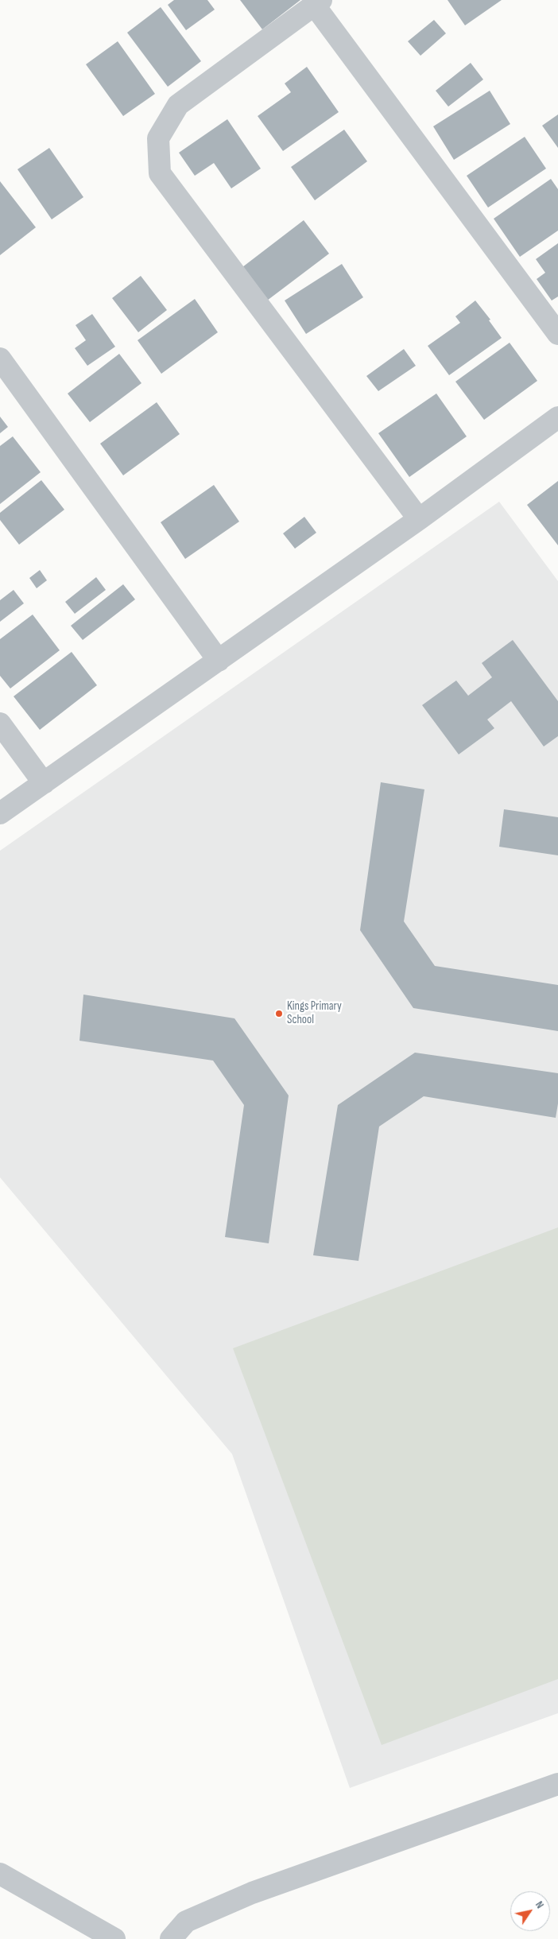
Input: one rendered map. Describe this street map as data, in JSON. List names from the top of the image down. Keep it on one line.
{"places":["Kings Primary School"],"north":"top right"}
